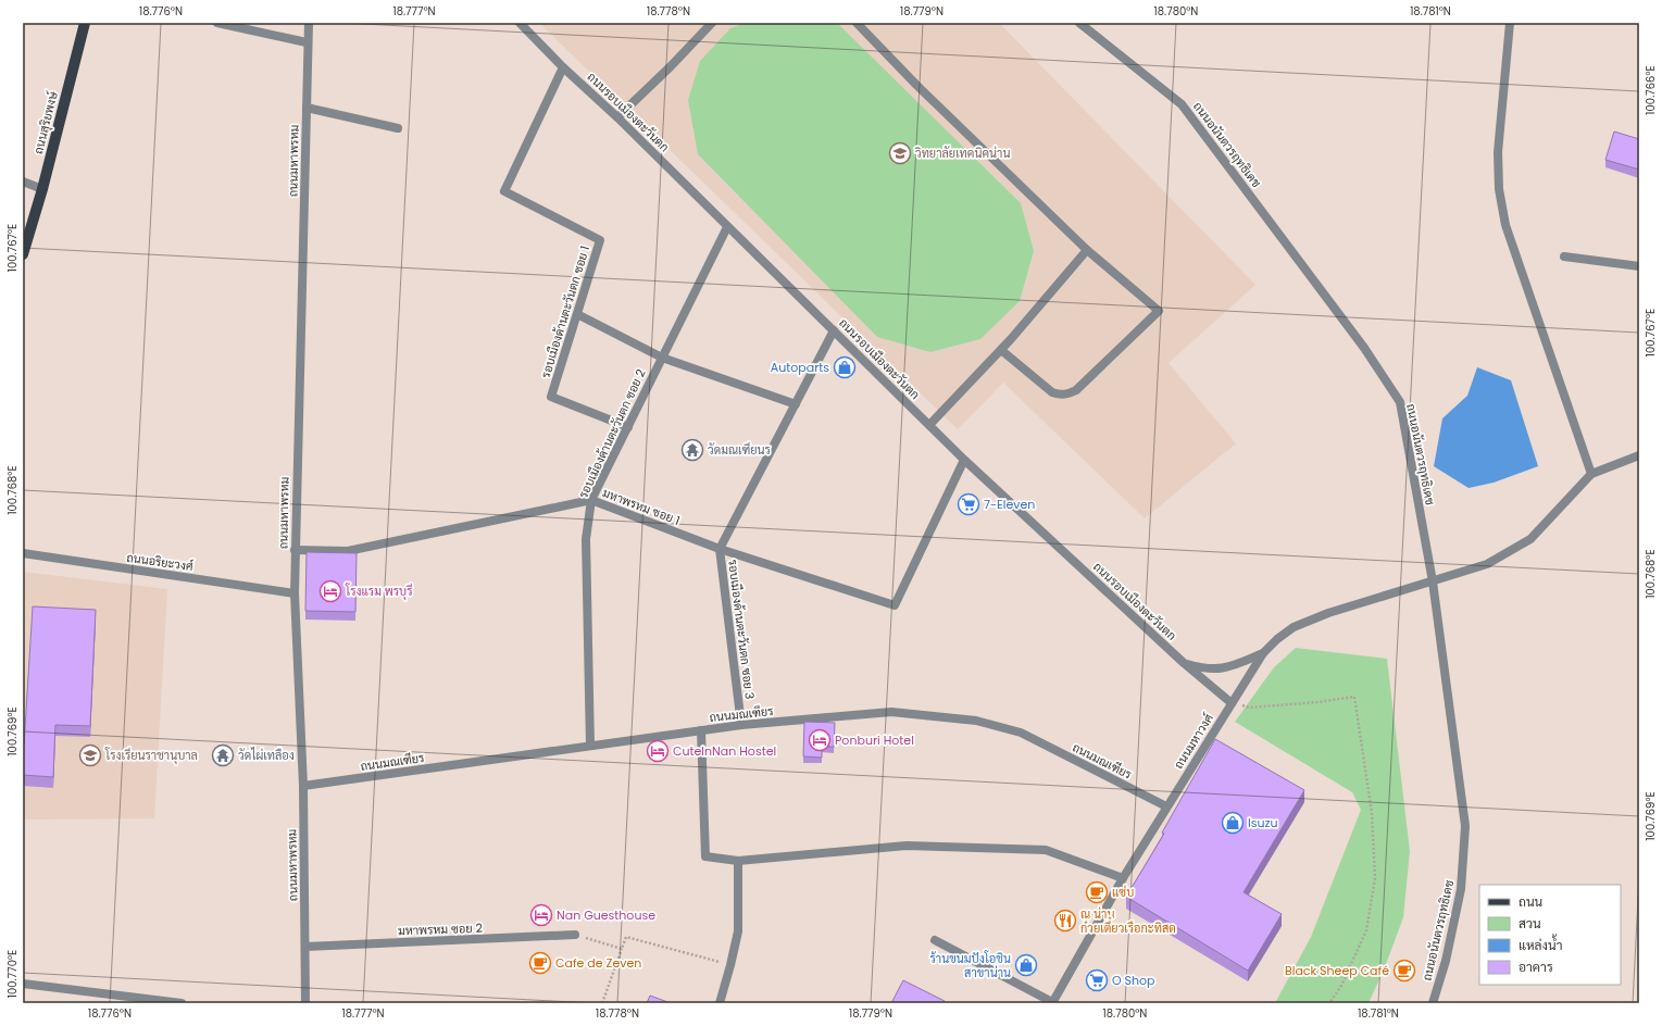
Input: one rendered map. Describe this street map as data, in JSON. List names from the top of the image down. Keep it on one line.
{"streets":{"main road":["ถนนสุริยพงษ์"],"street":["ถนนรอบเมืองตะวันตก","ถนนอนันตวรฤทธิเดช","ถนนมหาพรหม","รอบเมืองด้านตะวันตก ซอย 1","รอบเมืองด้านตะวันตก ซอย 2","มหาพรหม ซอย 1","ถนนอริยะวงศ์","รอบเมืองด้านตะวันตก ซอย 3","ถนนมณเฑียร","ถนนมหาวงศ์","มหาพรหม ซอย 2"]},"crossings":[["ถนนรอบเมืองตะวันตก","รอบเมืองด้านตะวันตก ซอย 1"],["ถนนรอบเมืองตะวันตก","รอบเมืองด้านตะวันตก ซอย 2"],["ถนนรอบเมืองตะวันตก","มหาพรหม ซอย 1"],["ถนนรอบเมืองตะวันตก","รอบเมืองด้านตะวันตก ซอย 3"],["ถนนรอบเมืองตะวันตก","ถนนมหาวงศ์"],["ถนนอนันตวรฤทธิเดช","ถนนมหาวงศ์"],["ถนนมหาพรหม","มหาพรหม ซอย 1"],["ถนนมหาพรหม","ถนนอริยะวงศ์"],["ถนนมหาพรหม","ถนนมณเฑียร"],["ถนนมหาพรหม","มหาพรหม ซอย 2"],["รอบเมืองด้านตะวันตก ซอย 1","รอบเมืองด้านตะวันตก ซอย 2"],["รอบเมืองด้านตะวันตก ซอย 2","มหาพรหม ซอย 1"],["รอบเมืองด้านตะวันตก ซอย 2","ถนนมณเฑียร"],["มหาพรหม ซอย 1","รอบเมืองด้านตะวันตก ซอย 3"],["รอบเมืองด้านตะวันตก ซอย 3","ถนนมณเฑียร"],["ถนนมณเฑียร","ถนนมหาวงศ์"]],"places":{"school or university":["วิทยาลัยเทคนิคน่าน","โรงเรียนราชานุบาล"],"shop":["Autoparts","Isuzu","ร้านขนมปังโอชิน สาขาน่าน"],"temple":["วัดมณเฑียนร","วัดไผ่เทลือง"],"supermarket":["7-Eleven","O Shop"],"hotel":["โรงแรม พรบุรี","Ponburi Hotel","CuteInNan Hostel","Nan Guesthouse"],"cafe":["แซ่บ","Cafe de Zeven","Black Sheep Café"],"restaurant":["ณ น่าน ก๋วยเตี๋ยวเรือกะทิสด"]},"legend":["ถนน","สวน","แหล่งน้ำ","อาคาร"],"coordinates":["18.776°N","18.777°N","18.778°N","18.779°N","18.780°N","18.781°N","100.766°E","100.767°E","100.768°E","100.769°E","100.770°E"]}
